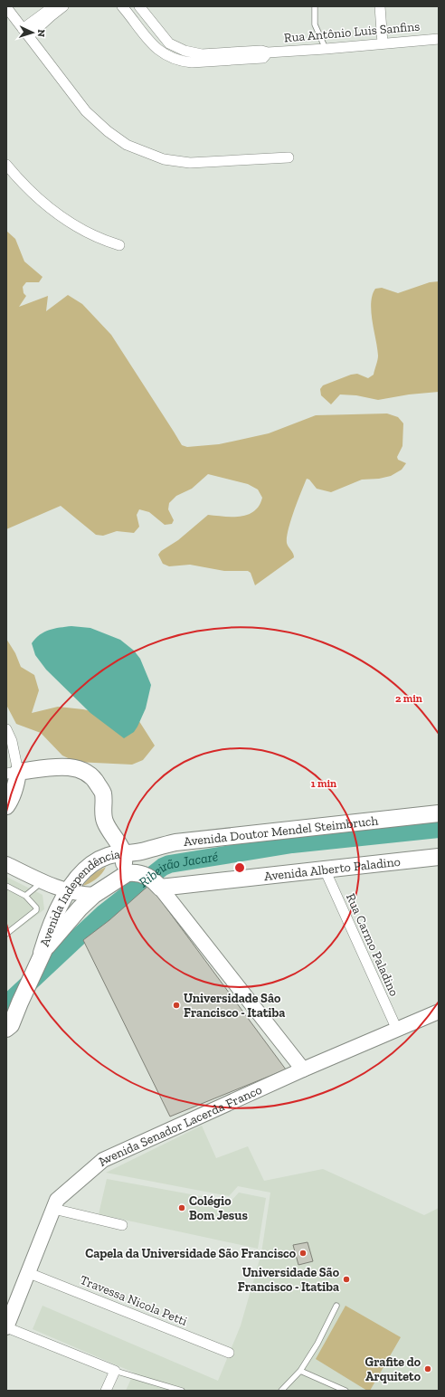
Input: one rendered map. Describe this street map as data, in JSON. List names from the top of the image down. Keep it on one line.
{"streets":{"main road":["Avenida Doutor Mendel Steimbruch","Avenida Alberto Paladino","Avenida Independência","Avenida Senador Lacerda Franco"],"street":["Rua Antônio Luis Sanfins","Rua Carmo Paladino","Travessa Nicola Petti"]},"crossings":[["Avenida Doutor Mendel Steimbruch","Avenida Independência"],["Avenida Alberto Paladino","Avenida Independência"],["Avenida Alberto Paladino","Rua Carmo Paladino"],["Rua Carmo Paladino","Avenida Senador Lacerda Franco"],["Avenida Senador Lacerda Franco","Travessa Nicola Petti"]],"water":["Ribeirão Jacaré"],"places":["Universidade Sâo Francisco - Itatiba","Colégio Bom Jesus","Capela da Universidade São Francisco","Universidade São Francisco - Itatiba","Grafite do Arquiteto"],"north":"right","rings":["2 min","1 min"]}
